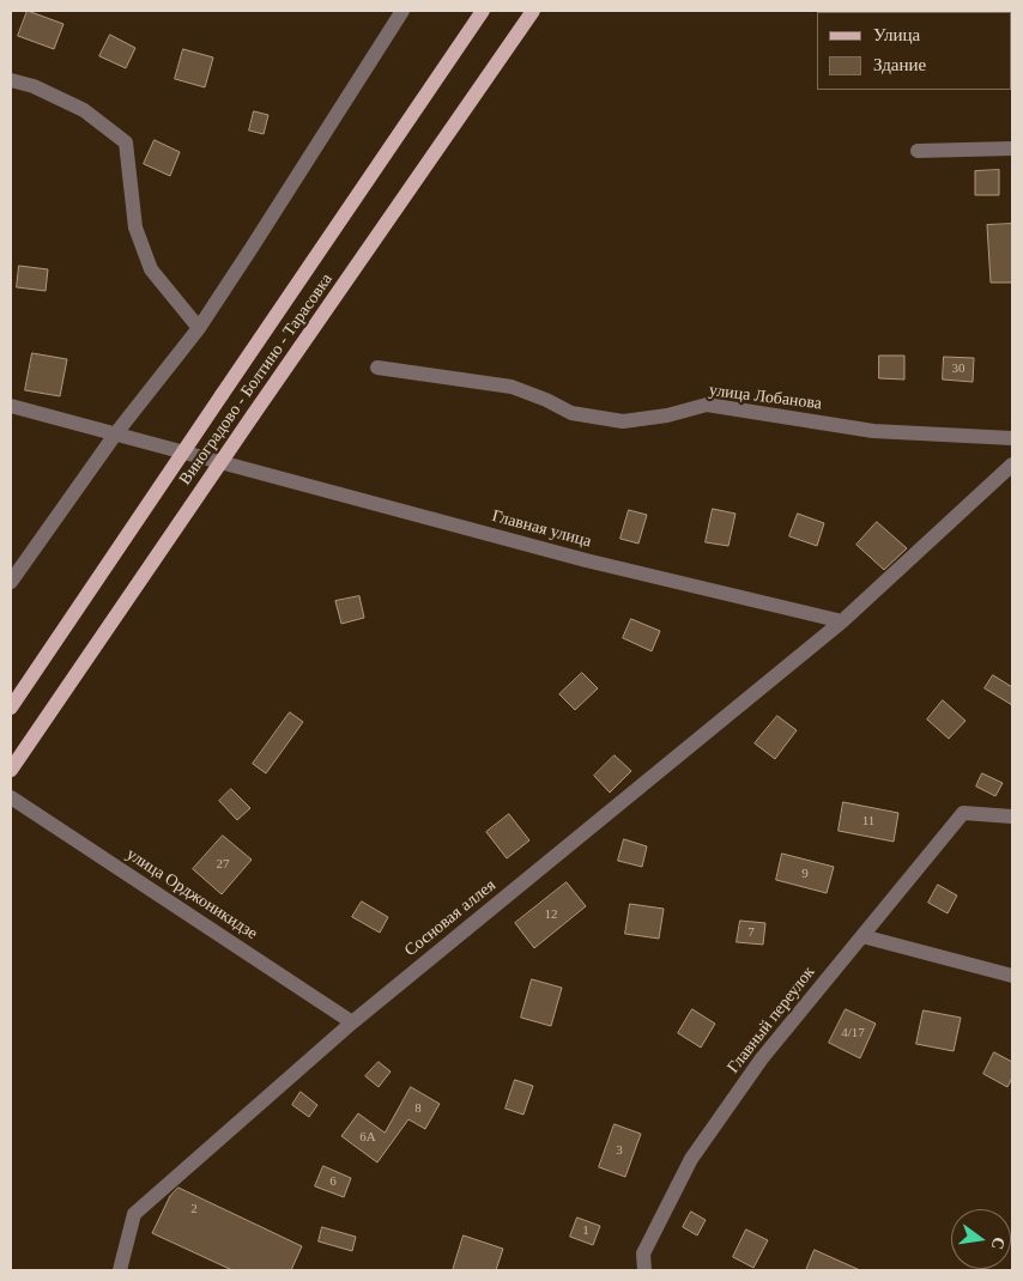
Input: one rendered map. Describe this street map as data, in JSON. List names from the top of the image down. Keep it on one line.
{"streets":{"main road":["Виноградово - Болтино - Тарасовка"],"street":["улица Лобанова","Главная улица","улица Орджоникидзе","Сосновая аллея","Главный переулок"]},"crossings":[["Главная улица","Сосновая аллея"],["улица Орджоникидзе","Сосновая аллея"]],"house_numbers":["30","11","27","9","12","7","4/17","8","6А","3","6","2","1"],"legend":["Улица","Здание"],"north":"right"}
